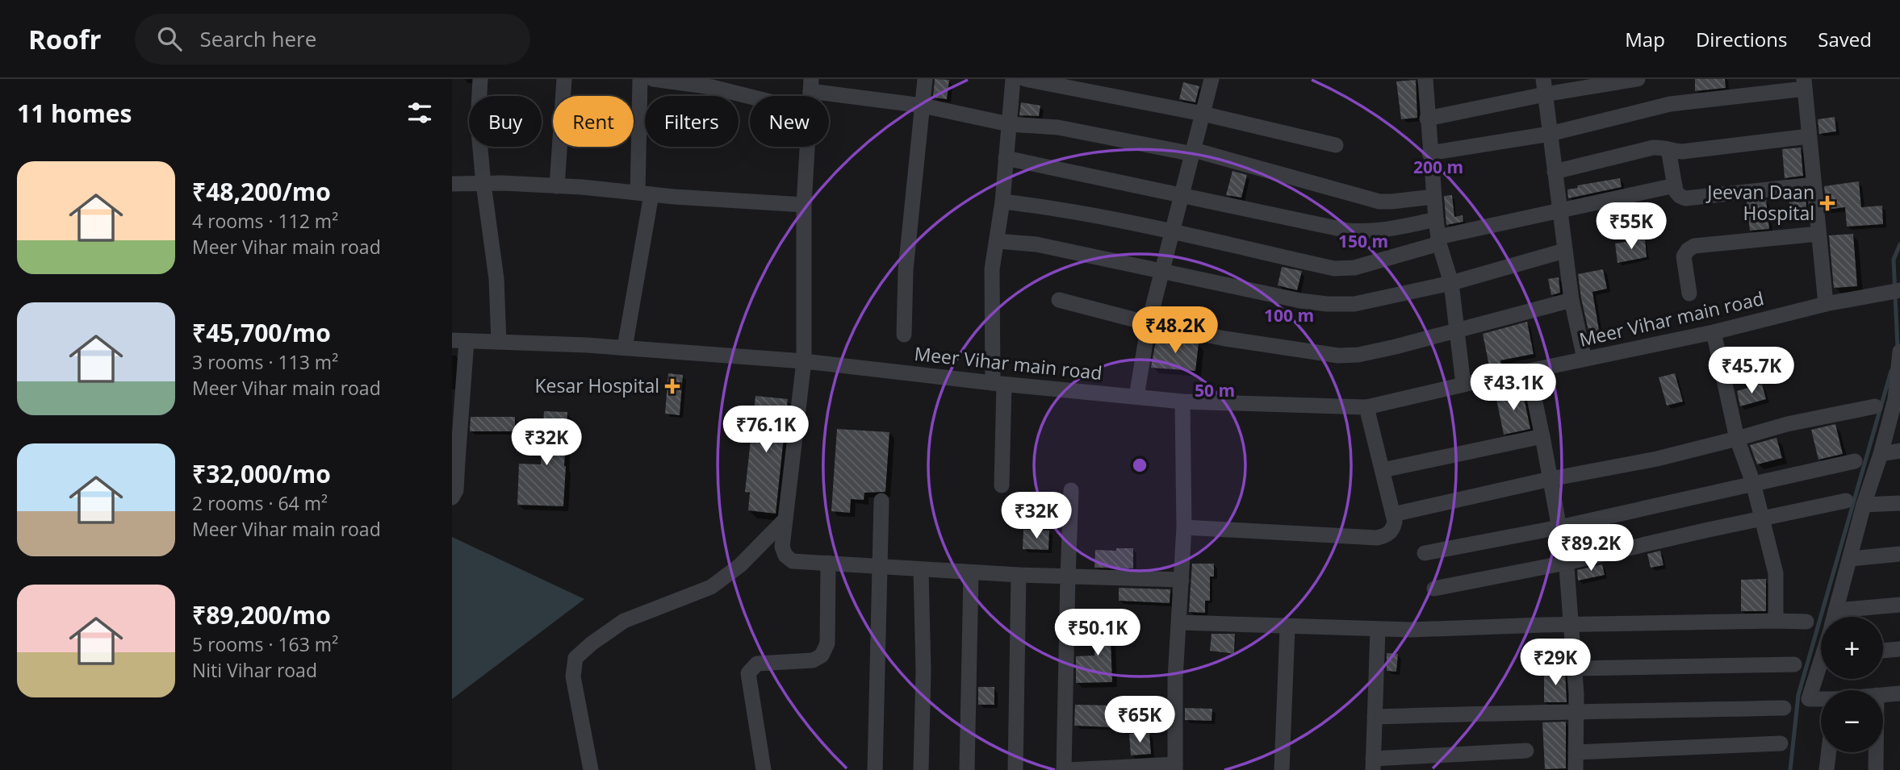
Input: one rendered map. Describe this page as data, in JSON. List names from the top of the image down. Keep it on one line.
{"streets":{"street":["Meer Vihar main road"]},"places":{"health":["Jeevan Daan Hospital","Kesar Hospital"]},"page":{"header":"Roofr","search":"Search here","nav":["Map","Directions","Saved"],"heading":"11 homes","chip":["Buy","Rent","Filters","New"],"list":[{"name":"₹48,200/mo","note":"4 rooms · 112 m² · Meer Vihar main road"},{"name":"₹45,700/mo","note":"3 rooms · 113 m² · Meer Vihar main road"},{"name":"₹32,000/mo","note":"2 rooms · 64 m² · Meer Vihar main road"},{"name":"₹89,200/mo","note":"5 rooms · 163 m² · Niti Vihar road"}],"price":["₹55K","₹48.2K","₹45.7K","₹43.1K","₹76.1K","₹32K","₹32K","₹89.2K","₹50.1K","₹29K","₹65K"],"map_buttons":["+","−"]},"rings":["200 m","150 m","100 m","50 m"]}
